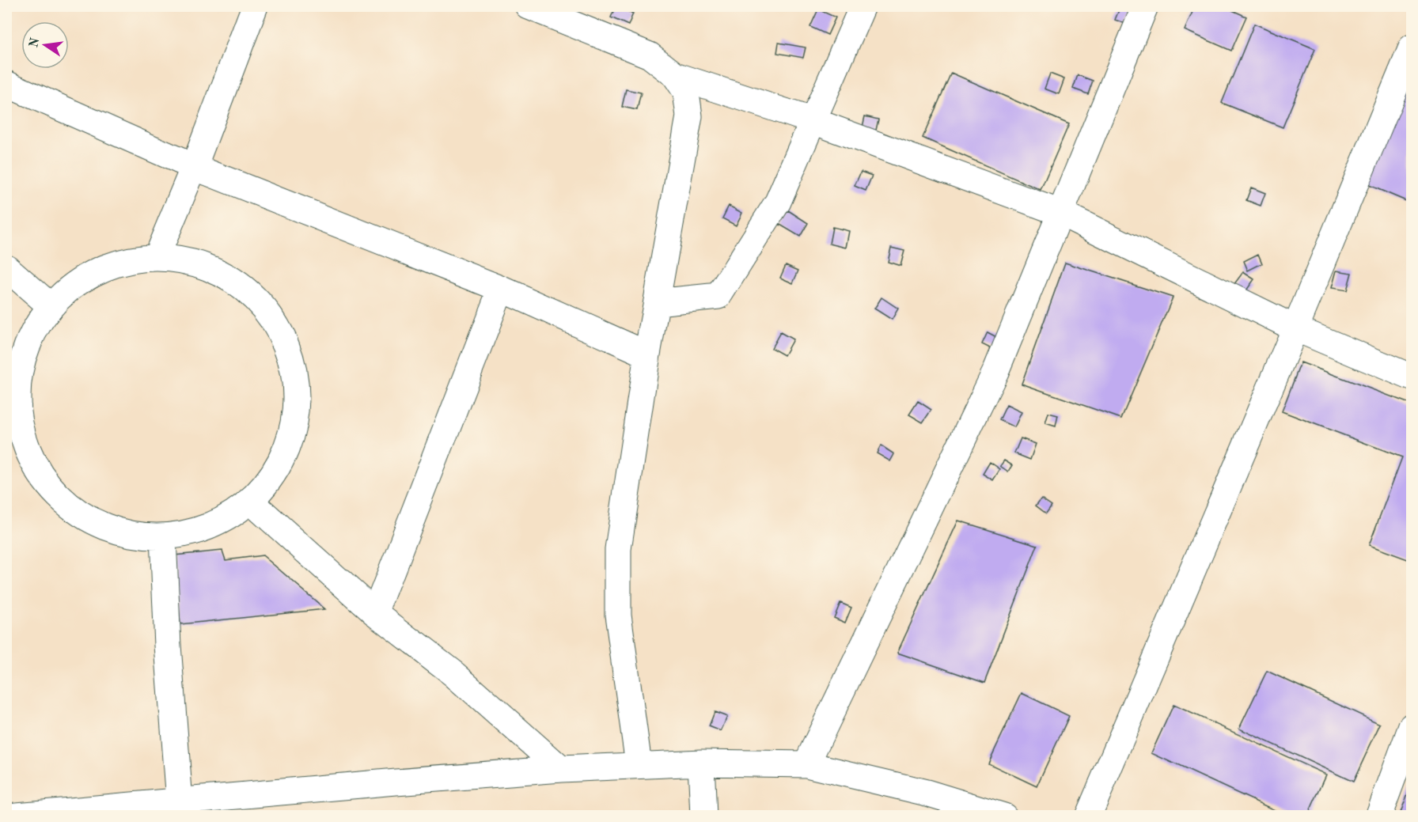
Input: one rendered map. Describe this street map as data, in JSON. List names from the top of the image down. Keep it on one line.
{"north":"left"}
